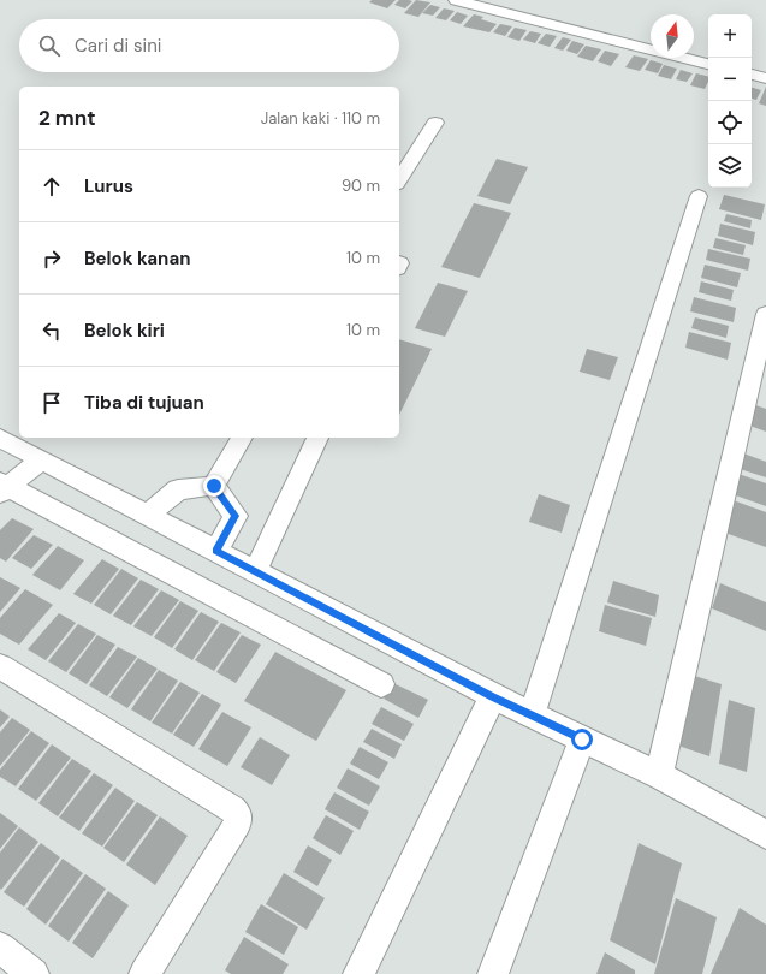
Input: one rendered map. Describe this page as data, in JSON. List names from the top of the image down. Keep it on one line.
{"north":"top","page":{"map_buttons":["+","−"],"search":"Cari di sini","heading":["2 mnt","Jalan kaki · 110 m"],"list":[["Lurus","90 m"],["Belok kanan","10 m"],["Belok kiri","10 m"],"Tiba di tujuan"]}}
